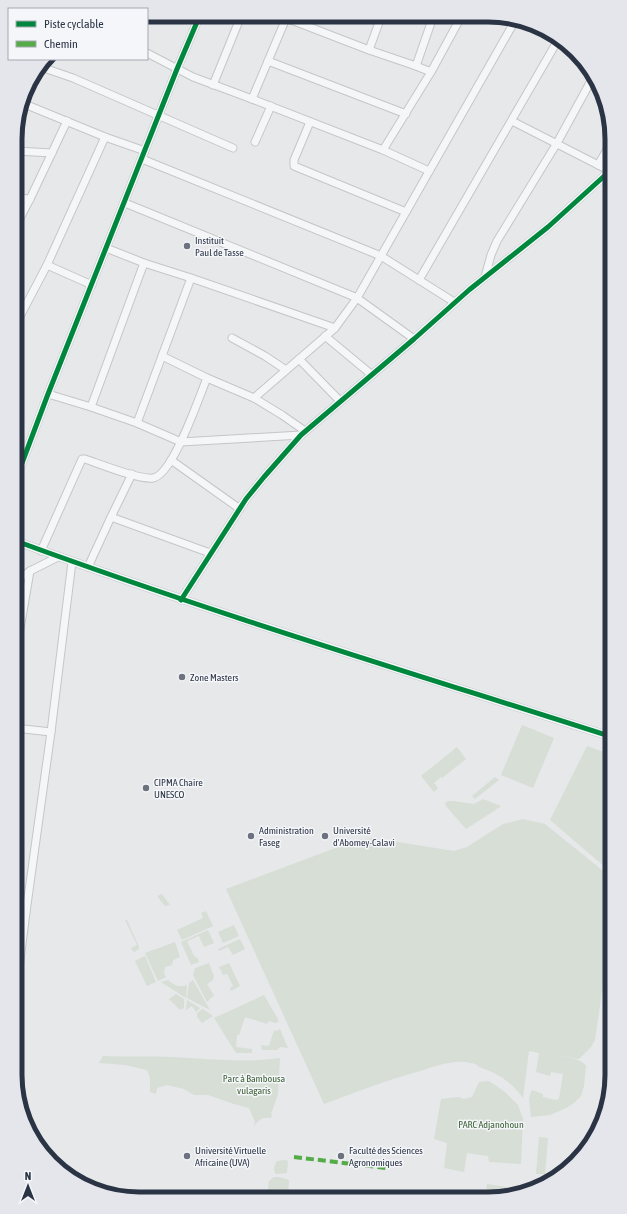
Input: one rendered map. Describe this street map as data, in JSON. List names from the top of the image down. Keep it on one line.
{"parks":["Parc à Bambousa vulagaris","PARC Adjanohoun"],"places":["Instituit Paul de Tasse","Zone Masters","CIPMA Chaire UNESCO","Administration Faseg","Université d'Abomey-Calavi","Université Virtuelle Africaine (UVA)","Faculté des Sciences Agronomiques"],"legend":["Piste cyclable","Chemin"],"north":"top"}
